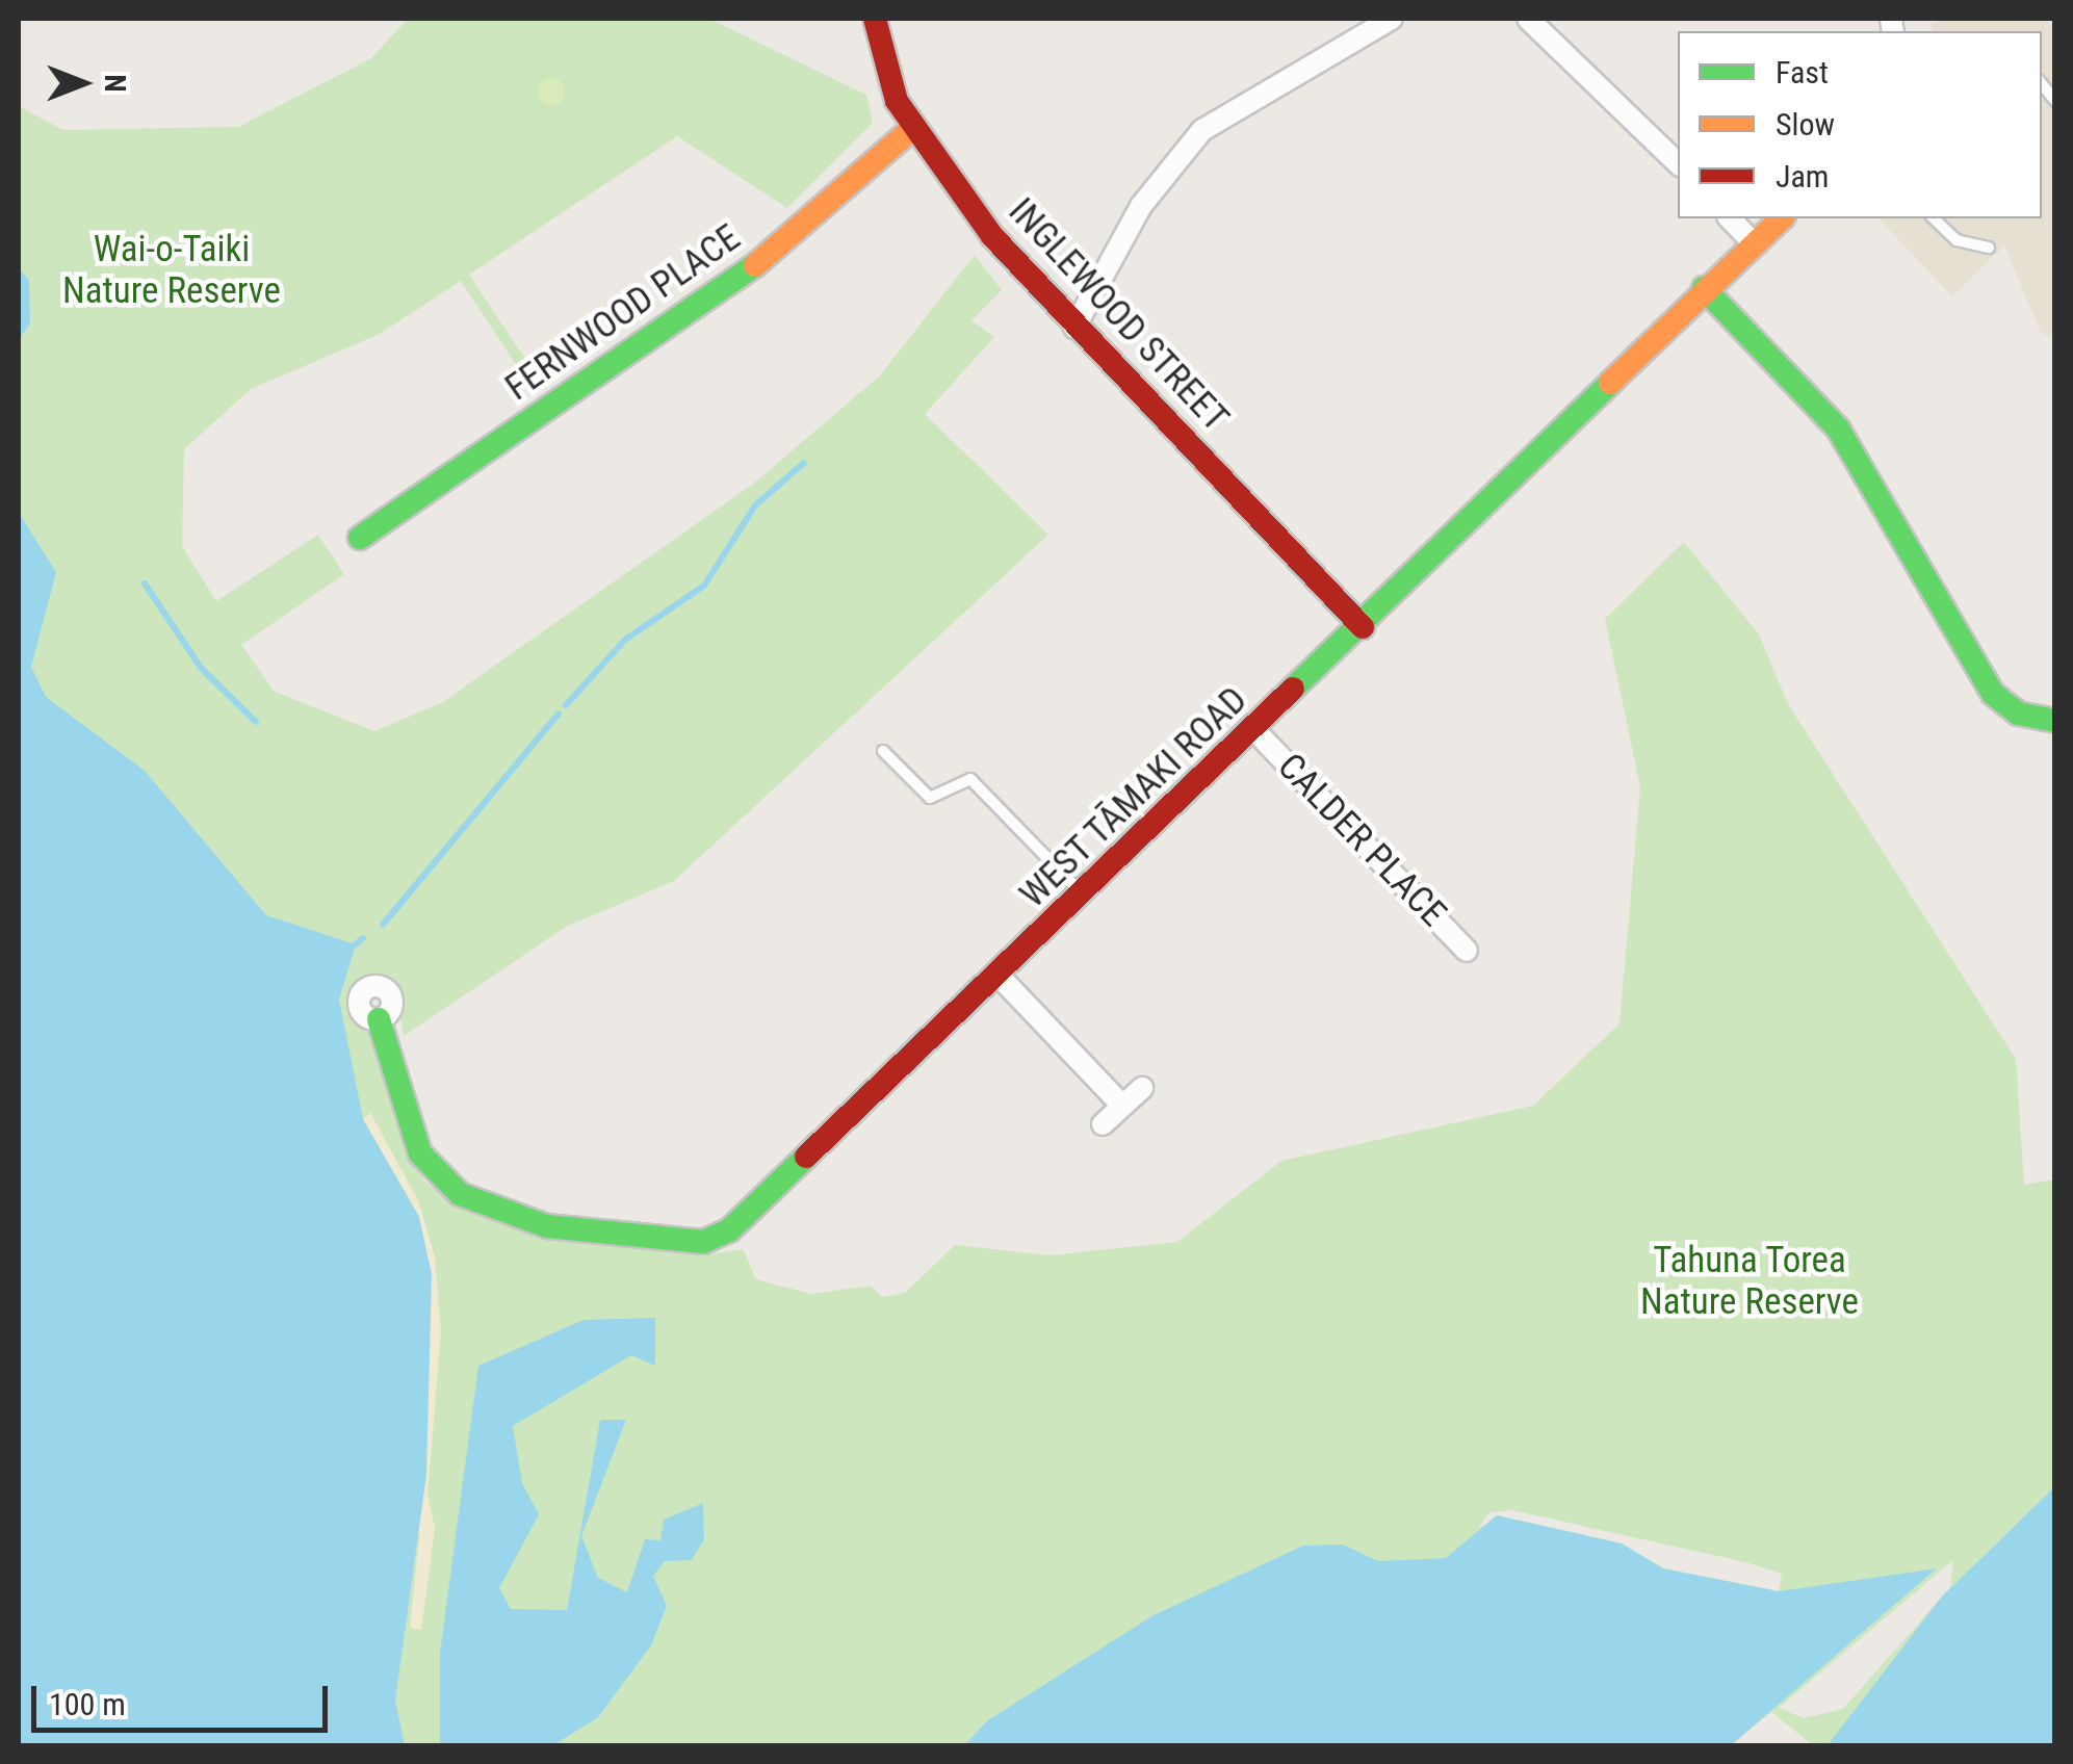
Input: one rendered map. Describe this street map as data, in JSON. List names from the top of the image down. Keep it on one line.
{"streets":{"street":["FERNWOOD PLACE","INGLEWOOD STREET","WEST TĀMAKI ROAD","CALDER PLACE"]},"crossings":[["FERNWOOD PLACE","INGLEWOOD STREET"],["INGLEWOOD STREET","WEST TĀMAKI ROAD"],["WEST TĀMAKI ROAD","CALDER PLACE"]],"parks":["Wai-o-Taiki Nature Reserve","Tahuna Torea Nature Reserve"],"legend":["Fast","Slow","Jam"],"scale_bar":"100 m","north":"right"}
